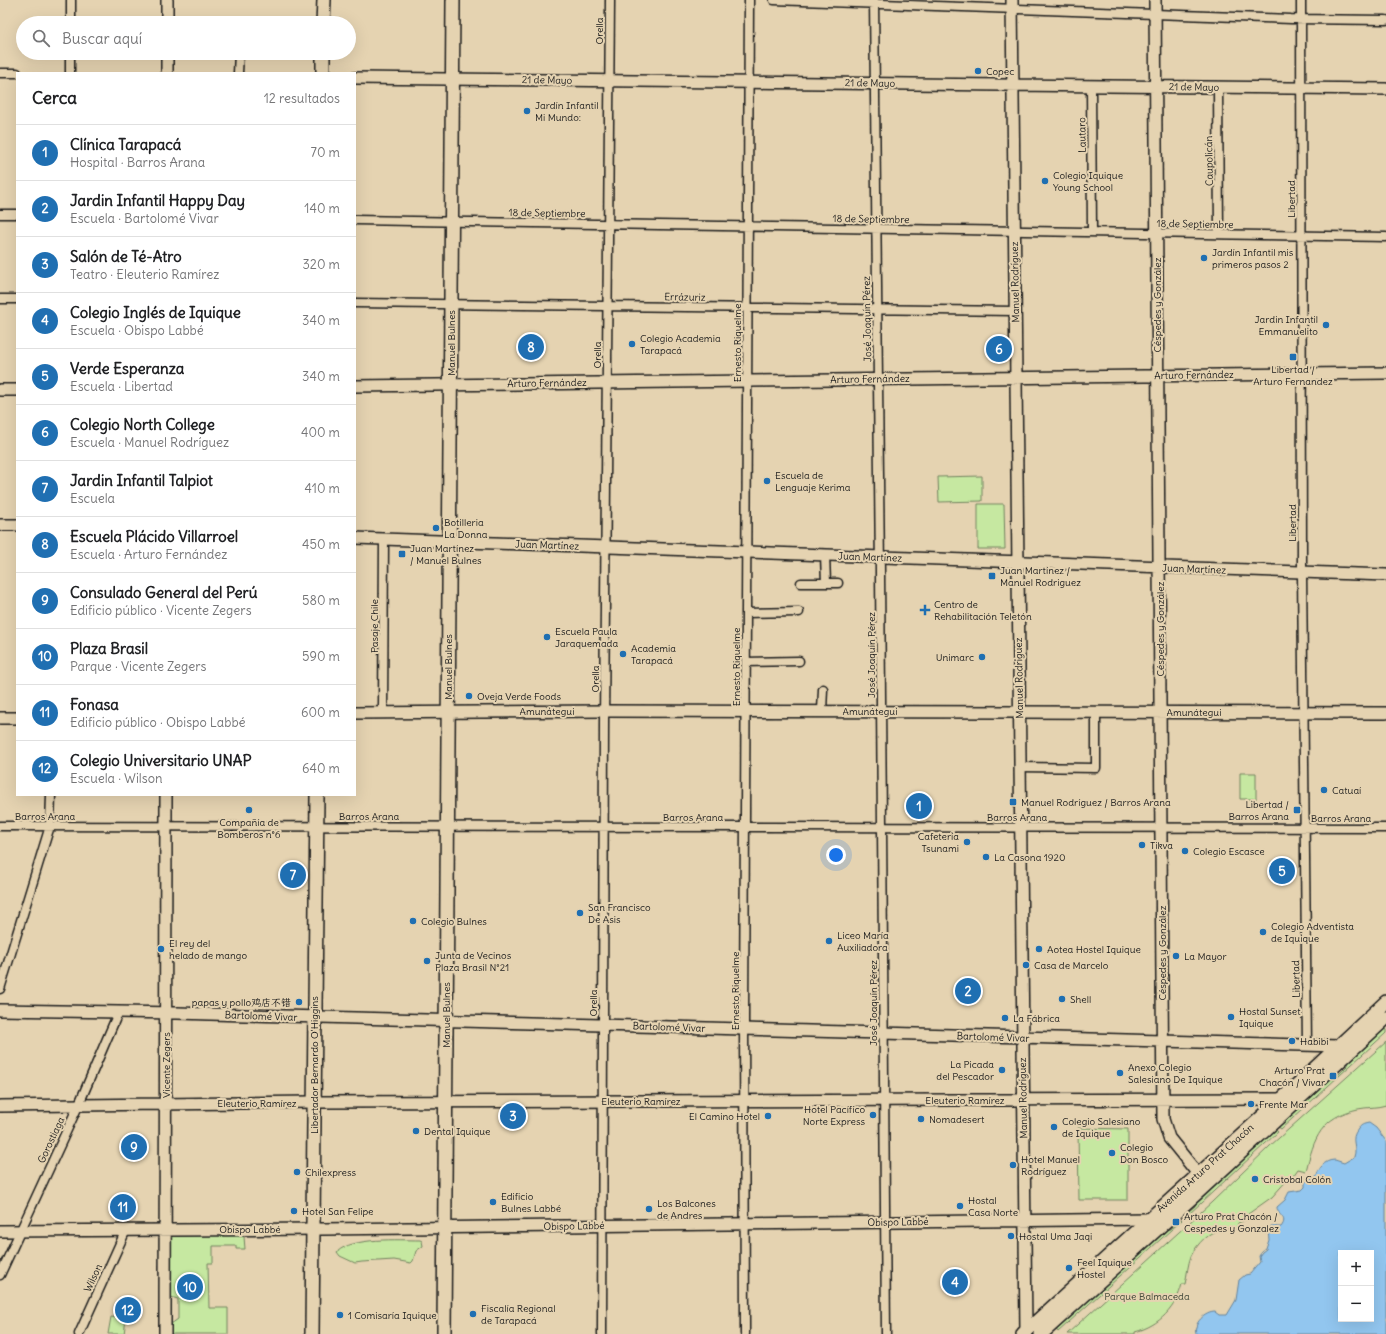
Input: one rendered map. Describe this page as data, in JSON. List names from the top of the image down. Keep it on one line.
{"streets":{"main road":["Manuel Bulnes","Libertador Bernardo O'Higgins","Avenida Arturo Prat Chacón"],"street":["Orella","21 de Mayo","Lautaro","Caupolicán","Libertad","18 de Septiembre","Manuel Rodríguez","Errázuriz","Céspedes y González","José Joaquín Pérez","Ernesto Riquelme","Arturo Fernández","Juan Martínez","Pasaje Chile","Amunátegui","Barros Arana","Bartolomé Vivar","Vicente Zegers","Eleuterio Ramírez","Gorostiaga","Obispo Labbé","Wilson"]},"crossings":[["Orella","21 de Mayo"],["Orella","18 de Septiembre"],["Orella","Errázuriz"],["Orella","Arturo Fernández"],["Orella","Juan Martínez"],["Orella","Amunátegui"],["Orella","Barros Arana"],["Orella","Bartolomé Vivar"],["Orella","Eleuterio Ramírez"],["Orella","Obispo Labbé"],["21 de Mayo","Lautaro"],["21 de Mayo","Caupolicán"],["21 de Mayo","Libertad"],["21 de Mayo","Manuel Rodríguez"],["21 de Mayo","Céspedes y González"],["21 de Mayo","José Joaquín Pérez"],["21 de Mayo","Manuel Bulnes"],["21 de Mayo","Ernesto Riquelme"],["Lautaro","18 de Septiembre"],["Caupolicán","18 de Septiembre"],["Libertad","18 de Septiembre"],["Libertad","Arturo Fernández"],["Libertad","Juan Martínez"],["Libertad","Amunátegui"],["Libertad","Barros Arana"],["Libertad","Bartolomé Vivar"],["18 de Septiembre","Manuel Rodríguez"],["18 de Septiembre","Céspedes y González"],["18 de Septiembre","José Joaquín Pérez"],["18 de Septiembre","Manuel Bulnes"],["18 de Septiembre","Ernesto Riquelme"],["Manuel Rodríguez","Errázuriz"],["Manuel Rodríguez","Arturo Fernández"],["Manuel Rodríguez","Juan Martínez"],["Manuel Rodríguez","Amunátegui"],["Manuel Rodríguez","Barros Arana"],["Manuel Rodríguez","Bartolomé Vivar"],["Manuel Rodríguez","Eleuterio Ramírez"],["Manuel Rodríguez","Avenida Arturo Prat Chacón"],["Manuel Rodríguez","Obispo Labbé"],["Errázuriz","José Joaquín Pérez"],["Errázuriz","Manuel Bulnes"],["Errázuriz","Ernesto Riquelme"],["Céspedes y González","Arturo Fernández"],["Céspedes y González","Juan Martínez"],["Céspedes y González","Amunátegui"],["Céspedes y González","Barros Arana"],["Céspedes y González","Bartolomé Vivar"],["Céspedes y González","Eleuterio Ramírez"],["Céspedes y González","Avenida Arturo Prat Chacón"],["José Joaquín Pérez","Arturo Fernández"],["José Joaquín Pérez","Juan Martínez"],["José Joaquín Pérez","Amunátegui"],["José Joaquín Pérez","Barros Arana"],["José Joaquín Pérez","Bartolomé Vivar"],["José Joaquín Pérez","Eleuterio Ramírez"],["José Joaquín Pérez","Obispo Labbé"],["Manuel Bulnes","Arturo Fernández"],["Manuel Bulnes","Juan Martínez"],["Manuel Bulnes","Amunátegui"],["Manuel Bulnes","Barros Arana"],["Manuel Bulnes","Bartolomé Vivar"],["Manuel Bulnes","Eleuterio Ramírez"],["Manuel Bulnes","Obispo Labbé"],["Ernesto Riquelme","Arturo Fernández"],["Ernesto Riquelme","Juan Martínez"],["Ernesto Riquelme","Amunátegui"],["Ernesto Riquelme","Barros Arana"],["Ernesto Riquelme","Bartolomé Vivar"],["Ernesto Riquelme","Eleuterio Ramírez"],["Ernesto Riquelme","Obispo Labbé"],["Juan Martínez","Pasaje Chile"],["Pasaje Chile","Amunátegui"],["Barros Arana","Vicente Zegers"],["Barros Arana","Libertador Bernardo O'Higgins"],["Bartolomé Vivar","Vicente Zegers"],["Bartolomé Vivar","Libertador Bernardo O'Higgins"],["Bartolomé Vivar","Gorostiaga"],["Bartolomé Vivar","Avenida Arturo Prat Chacón"],["Vicente Zegers","Eleuterio Ramírez"],["Vicente Zegers","Obispo Labbé"],["Libertador Bernardo O'Higgins","Eleuterio Ramírez"],["Libertador Bernardo O'Higgins","Obispo Labbé"],["Eleuterio Ramírez","Gorostiaga"],["Eleuterio Ramírez","Avenida Arturo Prat Chacón"],["Gorostiaga","Obispo Labbé"],["Avenida Arturo Prat Chacón","Obispo Labbé"],["Obispo Labbé","Wilson"]],"parks":["Parque Balmaceda"],"places":{"other":["Copec","Jardín Infantil Mi Mundo:","Colegio Iquique Young School","Jardín Infantil mis primeros pasos 2","Jardin Infantil Emmanuelito","Colegio Academia Tarapacá","Escuela de Lenguaje Kerima","Botilleria La Donna","Escuela Paula Jaraquemada","Academia Tarapacá","Unimarc","Oveja Verde Foods","Catuaí","Compañía de Bomberos n°6","Cafetería Tsunami","Tikva","Colegio Escasce","La Casona 1920","San Francisco De Asis","Colegio Bulnes","Colegio Adventista de Iquique","Liceo María Auxiliadora","El rey del helado de mango","Aotea Hostel Iquique","La Mayor","Junta de Vecinos Plaza Brasil N°21","Casa de Marcelo","Shell","papas y pollo鸡店不错","Hostal Sunset Iquique","La Fábrica","Habibi","La Picada del Pescador","Anexo Colegio Salesiano De Iquique","Frente Mar","Hotel Pacífico Norte Express","El Camino Hotel","Nomadesert","Colegio Salesiano de Iquique","Dental Iquique","Colegio Don Bosco","Hotel Manuel Rodríguez","Chilexpress","Cristobal Colón","Edificio Bulnes Labbé","Hostal Casa Norte","Los Balcones de Andres","Hotel San Felipe","Hostal Uma Jaqi","Feel Iquique Hostel","Fiscalía Regional de Tarapacá","1 Comisaría Iquique"],"transit":["Libertad / Arturo Fernandez","Juan Martínez / Manuel Bulnes","Juan Martínez / Manuel Rodriguez","Manuel Rodríguez / Barros Arana","Libertad / Barros Arana","Arturo Prat Chacón / Vivar","Arturo Prat Chacón / Cespedes y Gonzalez"],"health":["Centro de Rehabilitación Teletón"]},"page":{"search":"Buscar aquí","heading":["Cerca","12 resultados"],"list":[{"mark":"1","name":"Clínica Tarapacá","note":"Hospital · Barros Arana","value":"70 m"},{"mark":"2","name":"Jardin Infantil Happy Day","note":"Escuela · Bartolomé Vivar","value":"140 m"},{"mark":"3","name":"Salón de Té-Atro","note":"Teatro · Eleuterio Ramírez","value":"320 m"},{"mark":"4","name":"Colegio Inglés de Iquique","note":"Escuela · Obispo Labbé","value":"340 m"},{"mark":"5","name":"Verde Esperanza","note":"Escuela · Libertad","value":"340 m"},{"mark":"6","name":"Colegio North College","note":"Escuela · Manuel Rodríguez","value":"400 m"},{"mark":"7","name":"Jardin Infantil Talpiot","note":"Escuela","value":"410 m"},{"mark":"8","name":"Escuela Plácido Villarroel","note":"Escuela · Arturo Fernández","value":"450 m"},{"mark":"9","name":"Consulado General del Perú","note":"Edificio público · Vicente Zegers","value":"580 m"},{"mark":"10","name":"Plaza Brasil","note":"Parque · Vicente Zegers","value":"590 m"},{"mark":"11","name":"Fonasa","note":"Edificio público · Obispo Labbé","value":"600 m"},{"mark":"12","name":"Colegio Universitario UNAP","note":"Escuela · Wilson","value":"640 m"}],"pins":["8","6","1","5","7","2","3","9","11","4","10","12"],"map_buttons":["+","−"]}}
